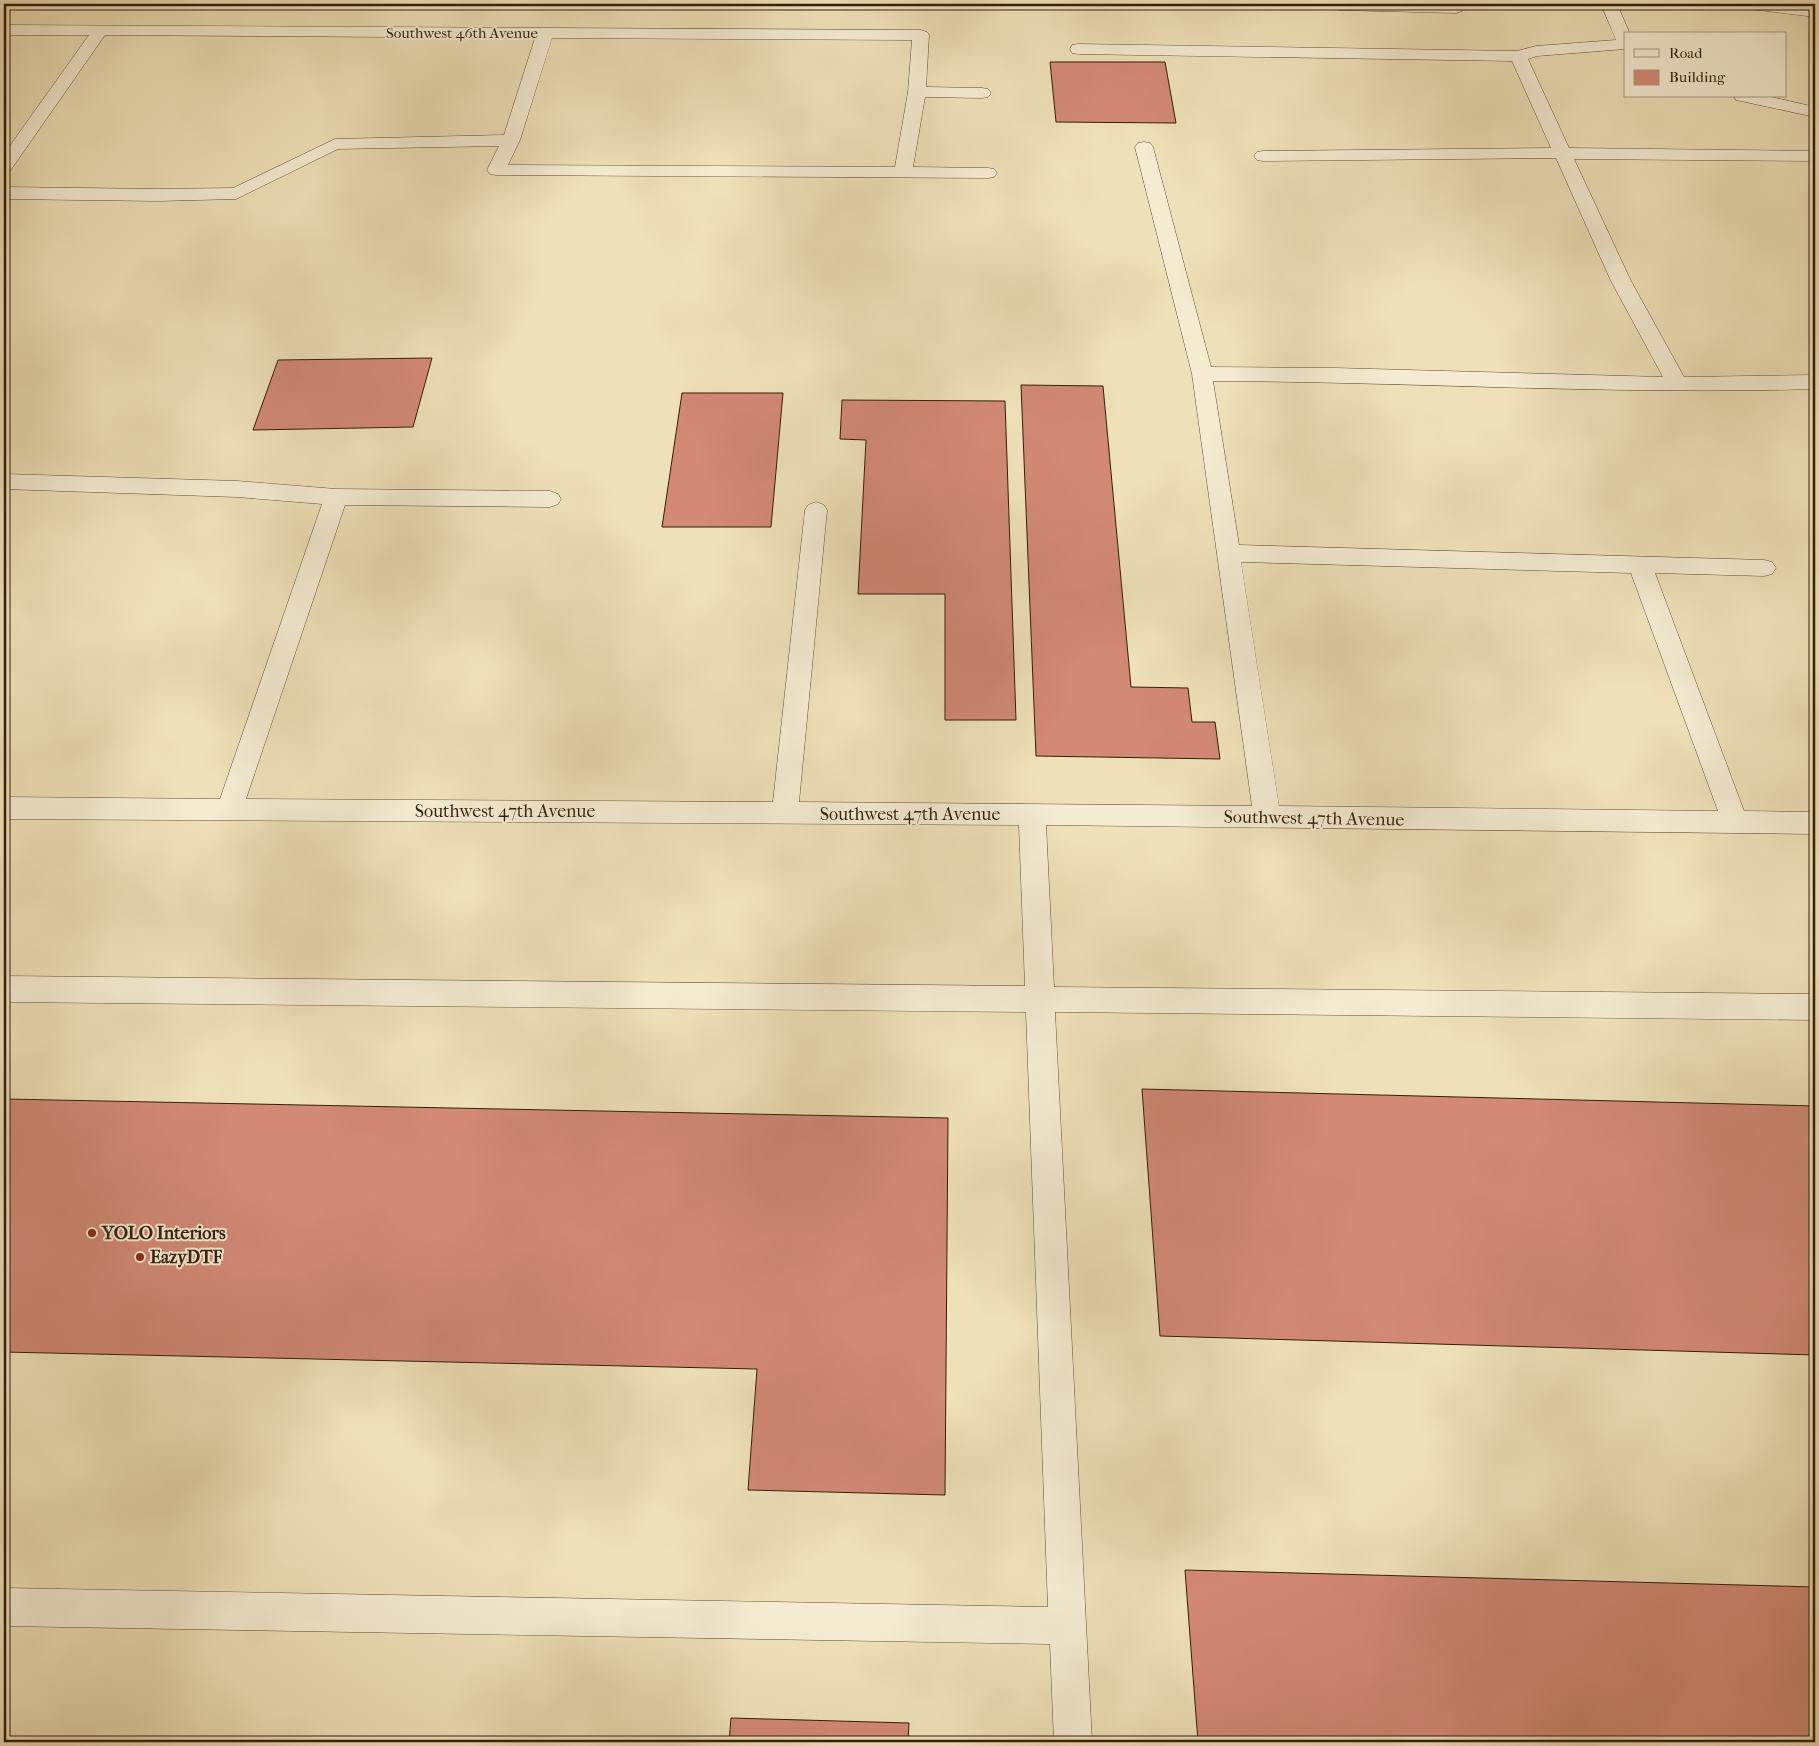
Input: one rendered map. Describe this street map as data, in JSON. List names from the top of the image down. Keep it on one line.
{"streets":{"street":["Southwest 46th Avenue","Southwest 47th Avenue"]},"places":["YOLO Interiors","EazyDTF"],"legend":["Road","Building"]}
